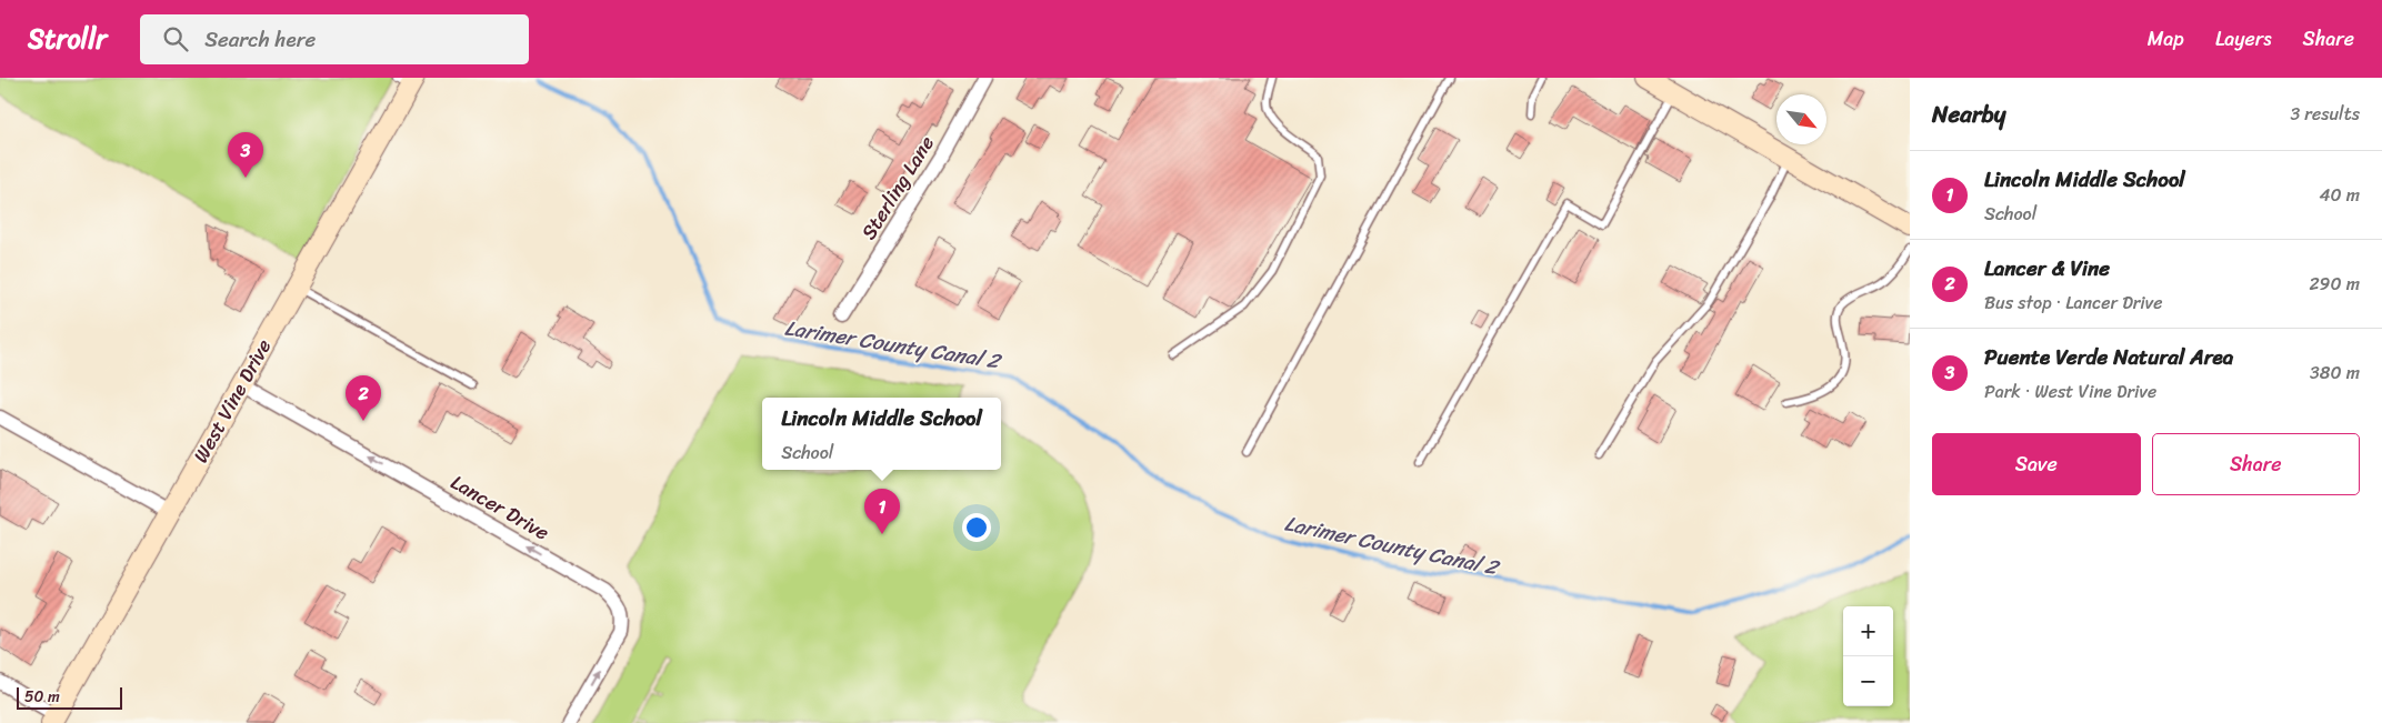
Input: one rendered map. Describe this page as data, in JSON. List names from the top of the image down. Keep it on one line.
{"streets":{"street":["Sterling Lane","West Vine Drive","Lancer Drive"]},"crossings":[["West Vine Drive","Lancer Drive"]],"one_way":["Lancer Drive"],"water":["Larimer County Canal 2"],"scale_bar":"50 m","north":"bottom right","page":{"header":"Strollr","search":"Search here","nav":["Map","Layers","Share"],"heading":["Nearby","3 results"],"pins":["3","2","1"],"list":[{"mark":"1","name":"Lincoln Middle School","note":"School","value":"40 m"},{"mark":"2","name":"Lancer & Vine","note":"Bus stop · Lancer Drive","value":"290 m"},{"mark":"3","name":"Puente Verde Natural Area","note":"Park · West Vine Drive","value":"380 m"}],"popup":["Lincoln Middle School","School"],"buttons":["Save","Share"],"map_buttons":["+","−"],"scale":"50 m"}}
